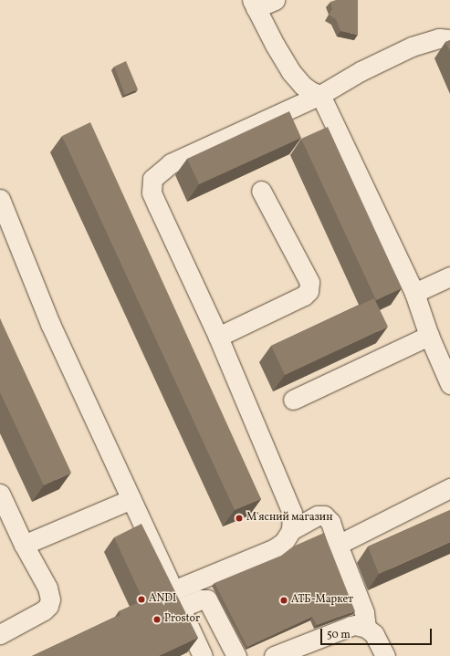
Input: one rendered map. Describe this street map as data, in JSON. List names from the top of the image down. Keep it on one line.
{"places":["М'ясний магазин","ANDI","АТБ-Маркет","Prostor"],"scale_bar":"50 m"}
